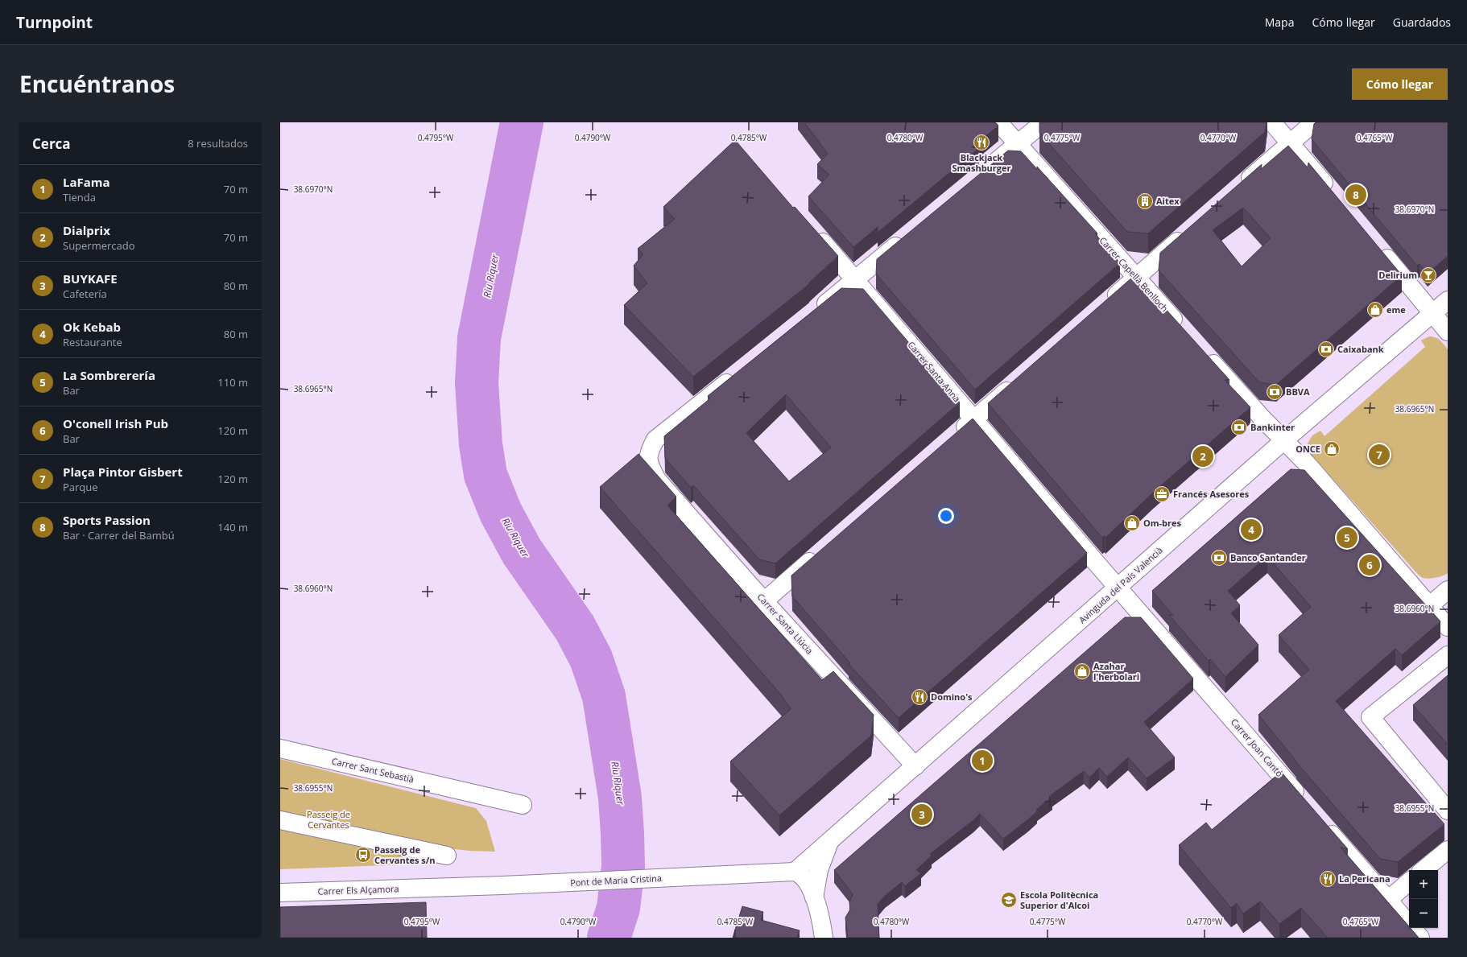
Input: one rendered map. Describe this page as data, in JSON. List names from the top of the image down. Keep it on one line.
{"streets":{"street":["Carrer Capellà Benlloch","Carrer Santa Anna","Avinguda del País Valencià","Carrer Santa Llúcia","Carrer Joan Cantó","Carrer Sant Sebastià","Pont de Maria Cristina","Carrer Els Alçamora"]},"crossings":[["Carrer Santa Anna","Avinguda del País Valencià"],["Carrer Santa Anna","Carrer Joan Cantó"],["Avinguda del País Valencià","Carrer Santa Llúcia"],["Avinguda del País Valencià","Carrer Joan Cantó"],["Avinguda del País Valencià","Pont de Maria Cristina"],["Pont de Maria Cristina","Carrer Els Alçamora"]],"water":["Riu Riquer"],"parks":["Passeig de Cervantes"],"places":{"restaurant":["Blackjack Smashburger","Domino's","La Pericana"],"building":["Aitex"],"bar":["Delirium"],"shop":["eme","ONCE","Om-bres","Azahar l'herbolari"],"bank":["Caixabank","BBVA","Bankinter","Banco Santander"],"office":["Francés Asesores"],"bus stop":["Passeig de Cervantes s/n"],"school or university":["Escola Politècnica Superior d'Alcoi"]},"page":{"header":"Turnpoint","nav":["Mapa","Cómo llegar","Guardados"],"title":"Encuéntranos","buttons":"Cómo llegar","heading":["Cerca","8 resultados"],"list":[{"mark":"1","name":"LaFama","note":"Tienda","value":"70 m"},{"mark":"2","name":"Dialprix","note":"Supermercado","value":"70 m"},{"mark":"3","name":"BUYKAFE","note":"Cafetería","value":"80 m"},{"mark":"4","name":"Ok Kebab","note":"Restaurante","value":"80 m"},{"mark":"5","name":"La Sombrerería","note":"Bar","value":"110 m"},{"mark":"6","name":"O'conell Irish Pub","note":"Bar","value":"120 m"},{"mark":"7","name":"Plaça Pintor Gisbert","note":"Parque","value":"120 m"},{"mark":"8","name":"Sports Passion","note":"Bar · Carrer del Bambú","value":"140 m"}],"pins":["8","7","2","4","5","6","1","3"],"map_buttons":["+","−"]},"coordinates":["0.4795°W","0.4790°W","0.4785°W","0.4780°W","0.4775°W","0.4770°W","0.4765°W","38.6970°N","38.6965°N","38.6960°N","38.6955°N"]}
